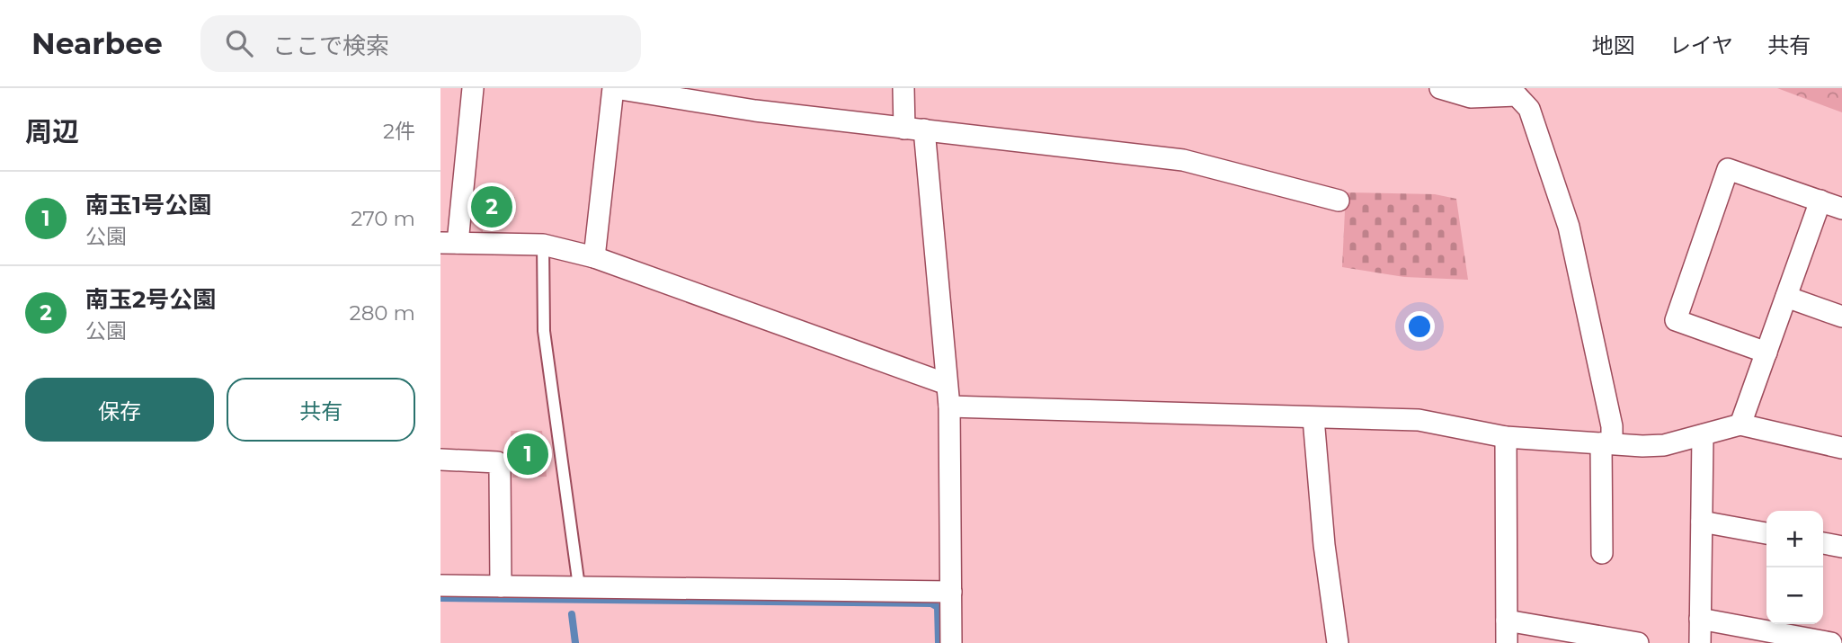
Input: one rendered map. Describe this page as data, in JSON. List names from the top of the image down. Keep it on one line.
{"page":{"header":"Nearbee","search":"ここで検索","nav":["地図","レイヤ","共有"],"heading":["周辺","2件"],"list":[{"mark":"1","name":"南玉1号公園","note":"公園","value":"270 m"},{"mark":"2","name":"南玉2号公園","note":"公園","value":"280 m"}],"pins":["2","1"],"buttons":["保存","共有"],"map_buttons":["+","−"]}}
